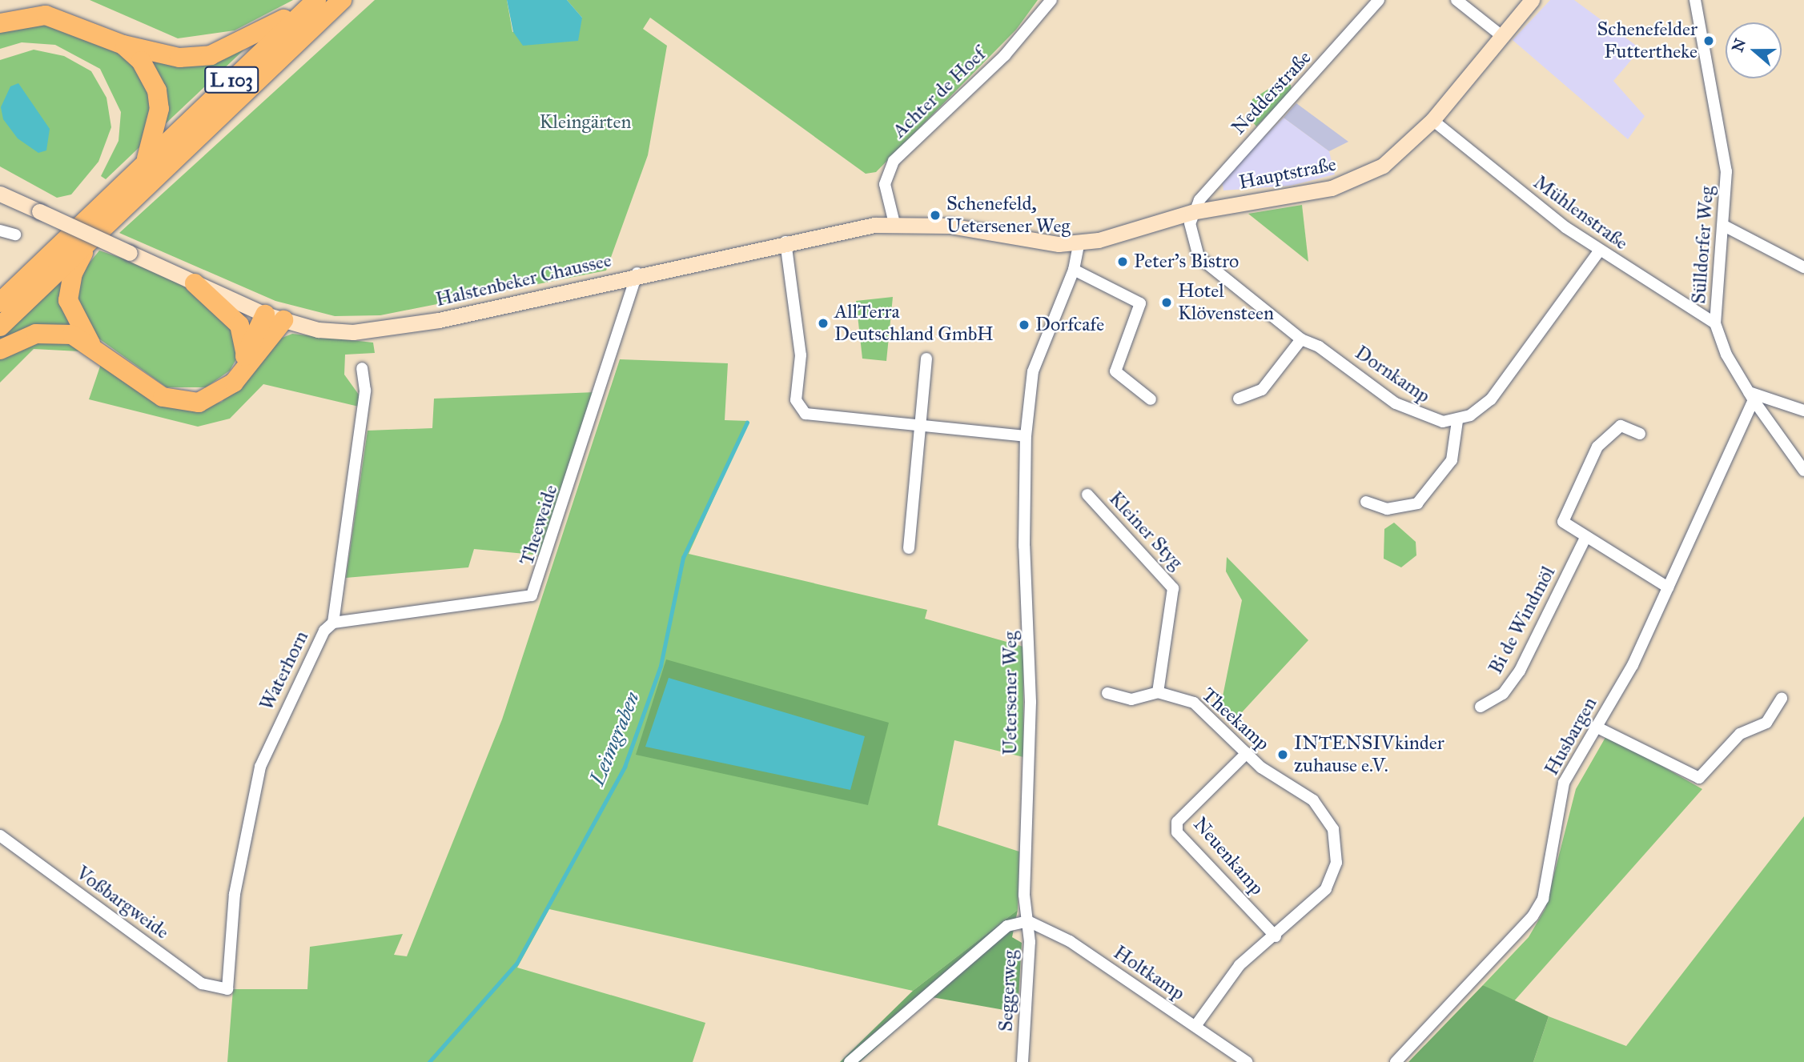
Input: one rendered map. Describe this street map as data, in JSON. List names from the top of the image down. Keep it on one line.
{"streets":{"highway":["L 103"],"main road":["Hauptstraße","Halstenbeker Chaussee"],"street":["Achter de Hoef","Nedderstraße","Mühlenstraße","Sülldorfer Weg","Dornkamp","Theeweide","Kleiner Styg","Bi de Windmöl","Waterhorn","Uetersener Weg","Theekamp","Husbargen","Neuenkamp","Voßbargweide","Holtkamp","Seggerweg"]},"crossings":[["L 103","Halstenbeker Chaussee"],["Achter de Hoef","Halstenbeker Chaussee"],["Nedderstraße","Hauptstraße"],["Nedderstraße","Dornkamp"],["Hauptstraße","Mühlenstraße"],["Hauptstraße","Halstenbeker Chaussee"],["Hauptstraße","Dornkamp"],["Hauptstraße","Uetersener Weg"],["Mühlenstraße","Sülldorfer Weg"],["Sülldorfer Weg","Husbargen"],["Halstenbeker Chaussee","Theeweide"],["Halstenbeker Chaussee","Uetersener Weg"],["Theeweide","Waterhorn"],["Kleiner Styg","Theekamp"],["Waterhorn","Voßbargweide"],["Uetersener Weg","Holtkamp"],["Uetersener Weg","Seggerweg"],["Theekamp","Neuenkamp"],["Theekamp","Holtkamp"],["Holtkamp","Seggerweg"]],"water":["Leimgraben"],"parks":["Kleingärten"],"places":["Schenefelder Futtertheke","Schenefeld, Uetersener Weg","Peter's Bistro","Hotel Klövensteen","AllTerra Deutschland GmbH","Dorfcafe","INTENSIVkinder zuhause e.V."],"north":"left"}
